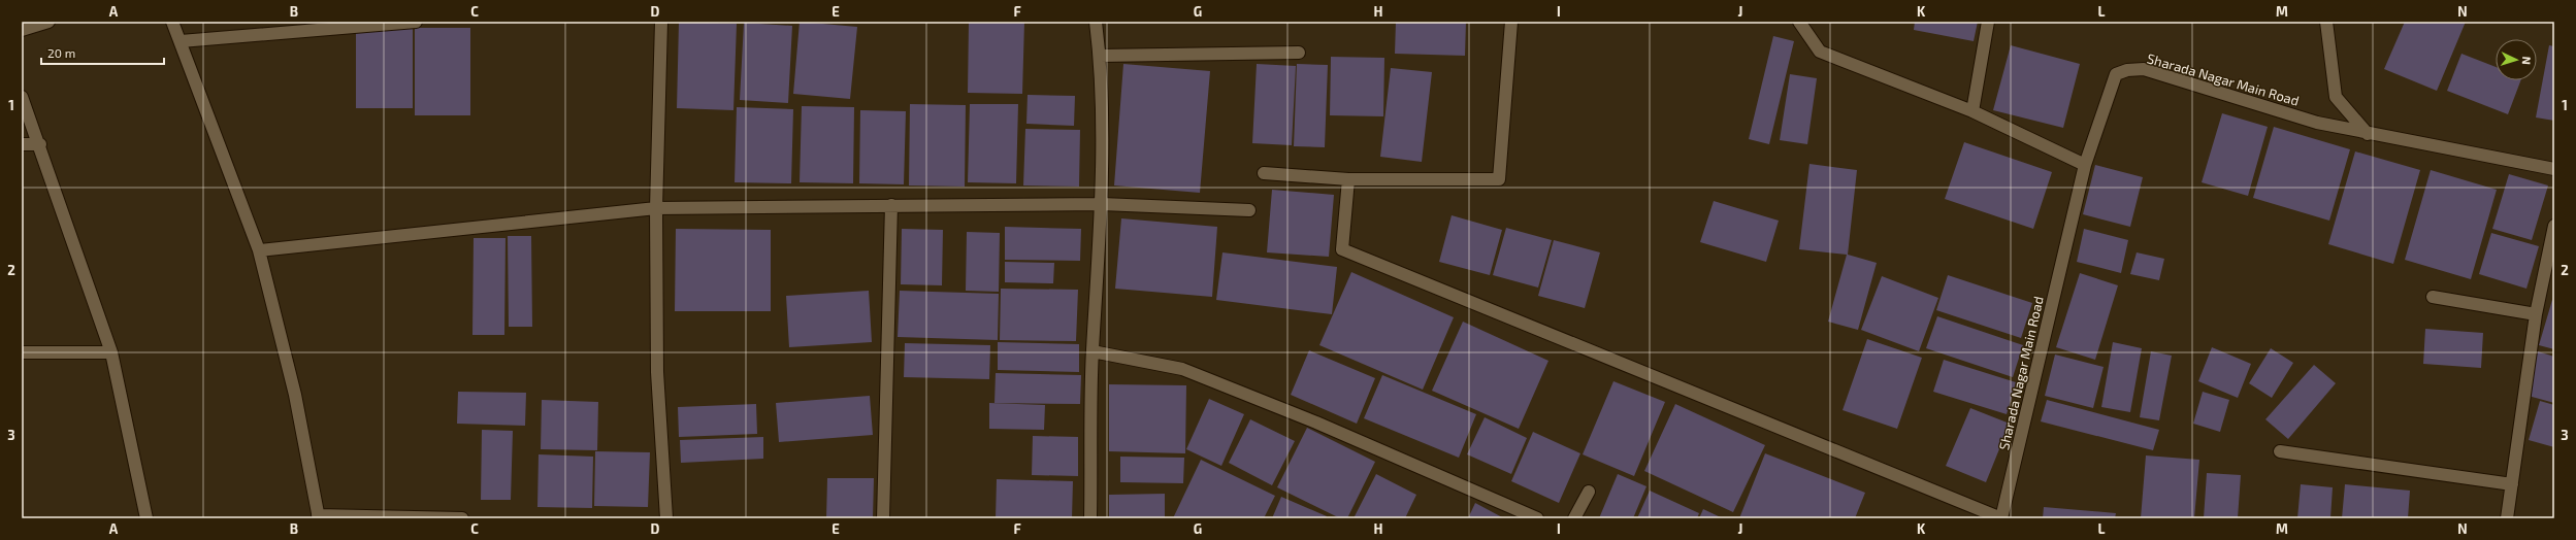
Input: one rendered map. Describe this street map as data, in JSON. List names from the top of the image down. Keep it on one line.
{"streets":{"street":["Sharada Nagar Main Road"]},"scale_bar":"20 m","north":"right","grid":{"columns":["A","B","C","D","E","F","G","H","I","J","K","L","M","N"],"rows":["1","2","3"]}}
